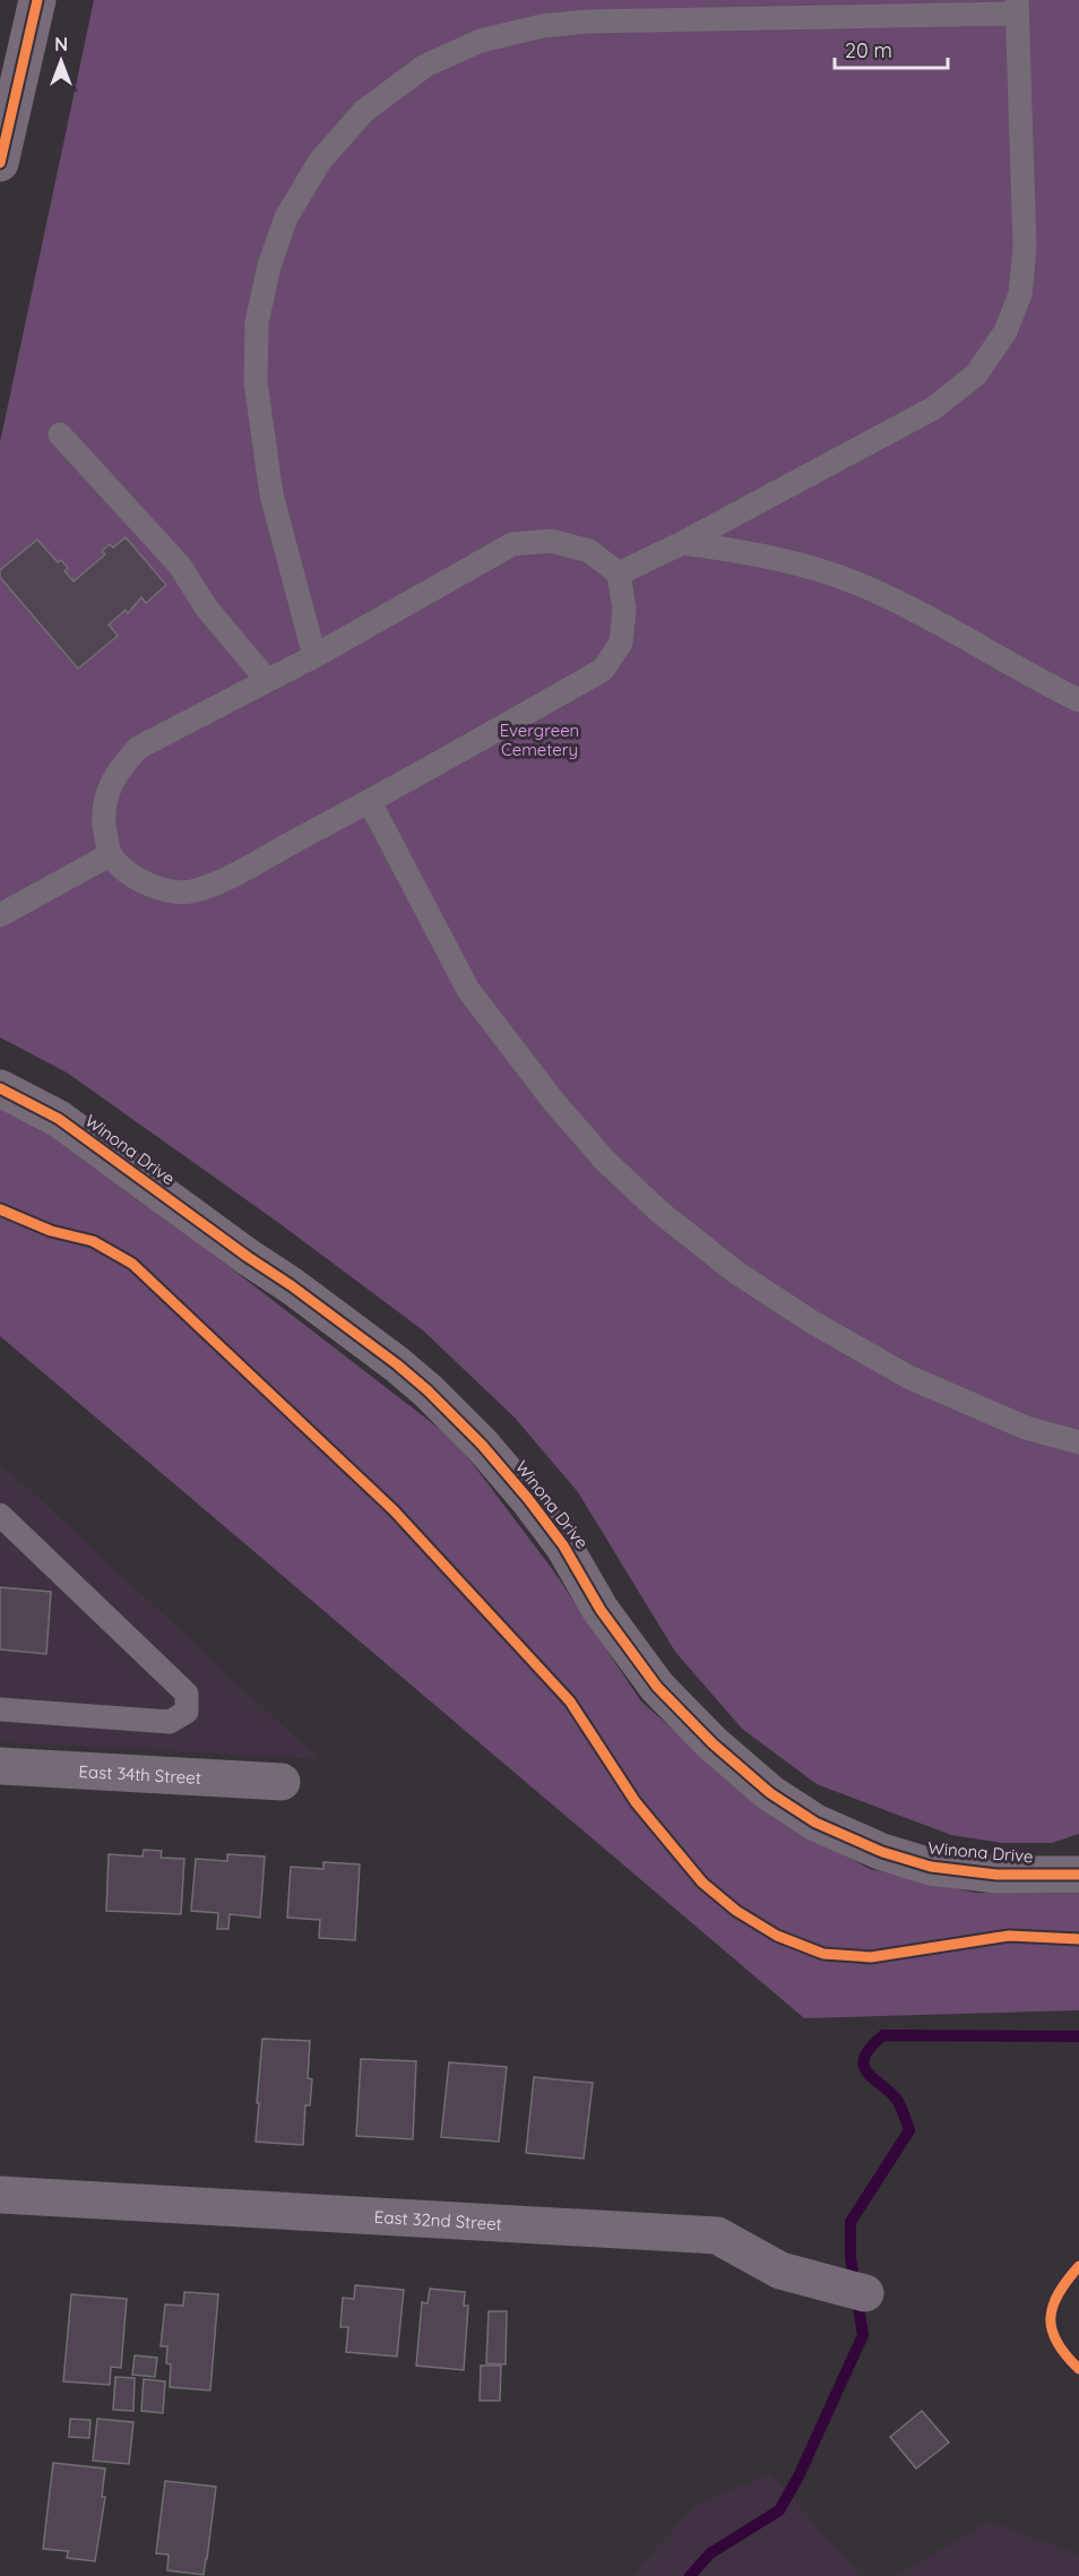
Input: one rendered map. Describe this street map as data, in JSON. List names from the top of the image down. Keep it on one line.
{"streets":{"street":["Winona Drive","East 34th Street","East 32nd Street"]},"parks":["Evergreen Cemetery"],"scale_bar":"20 m","north":"top"}
